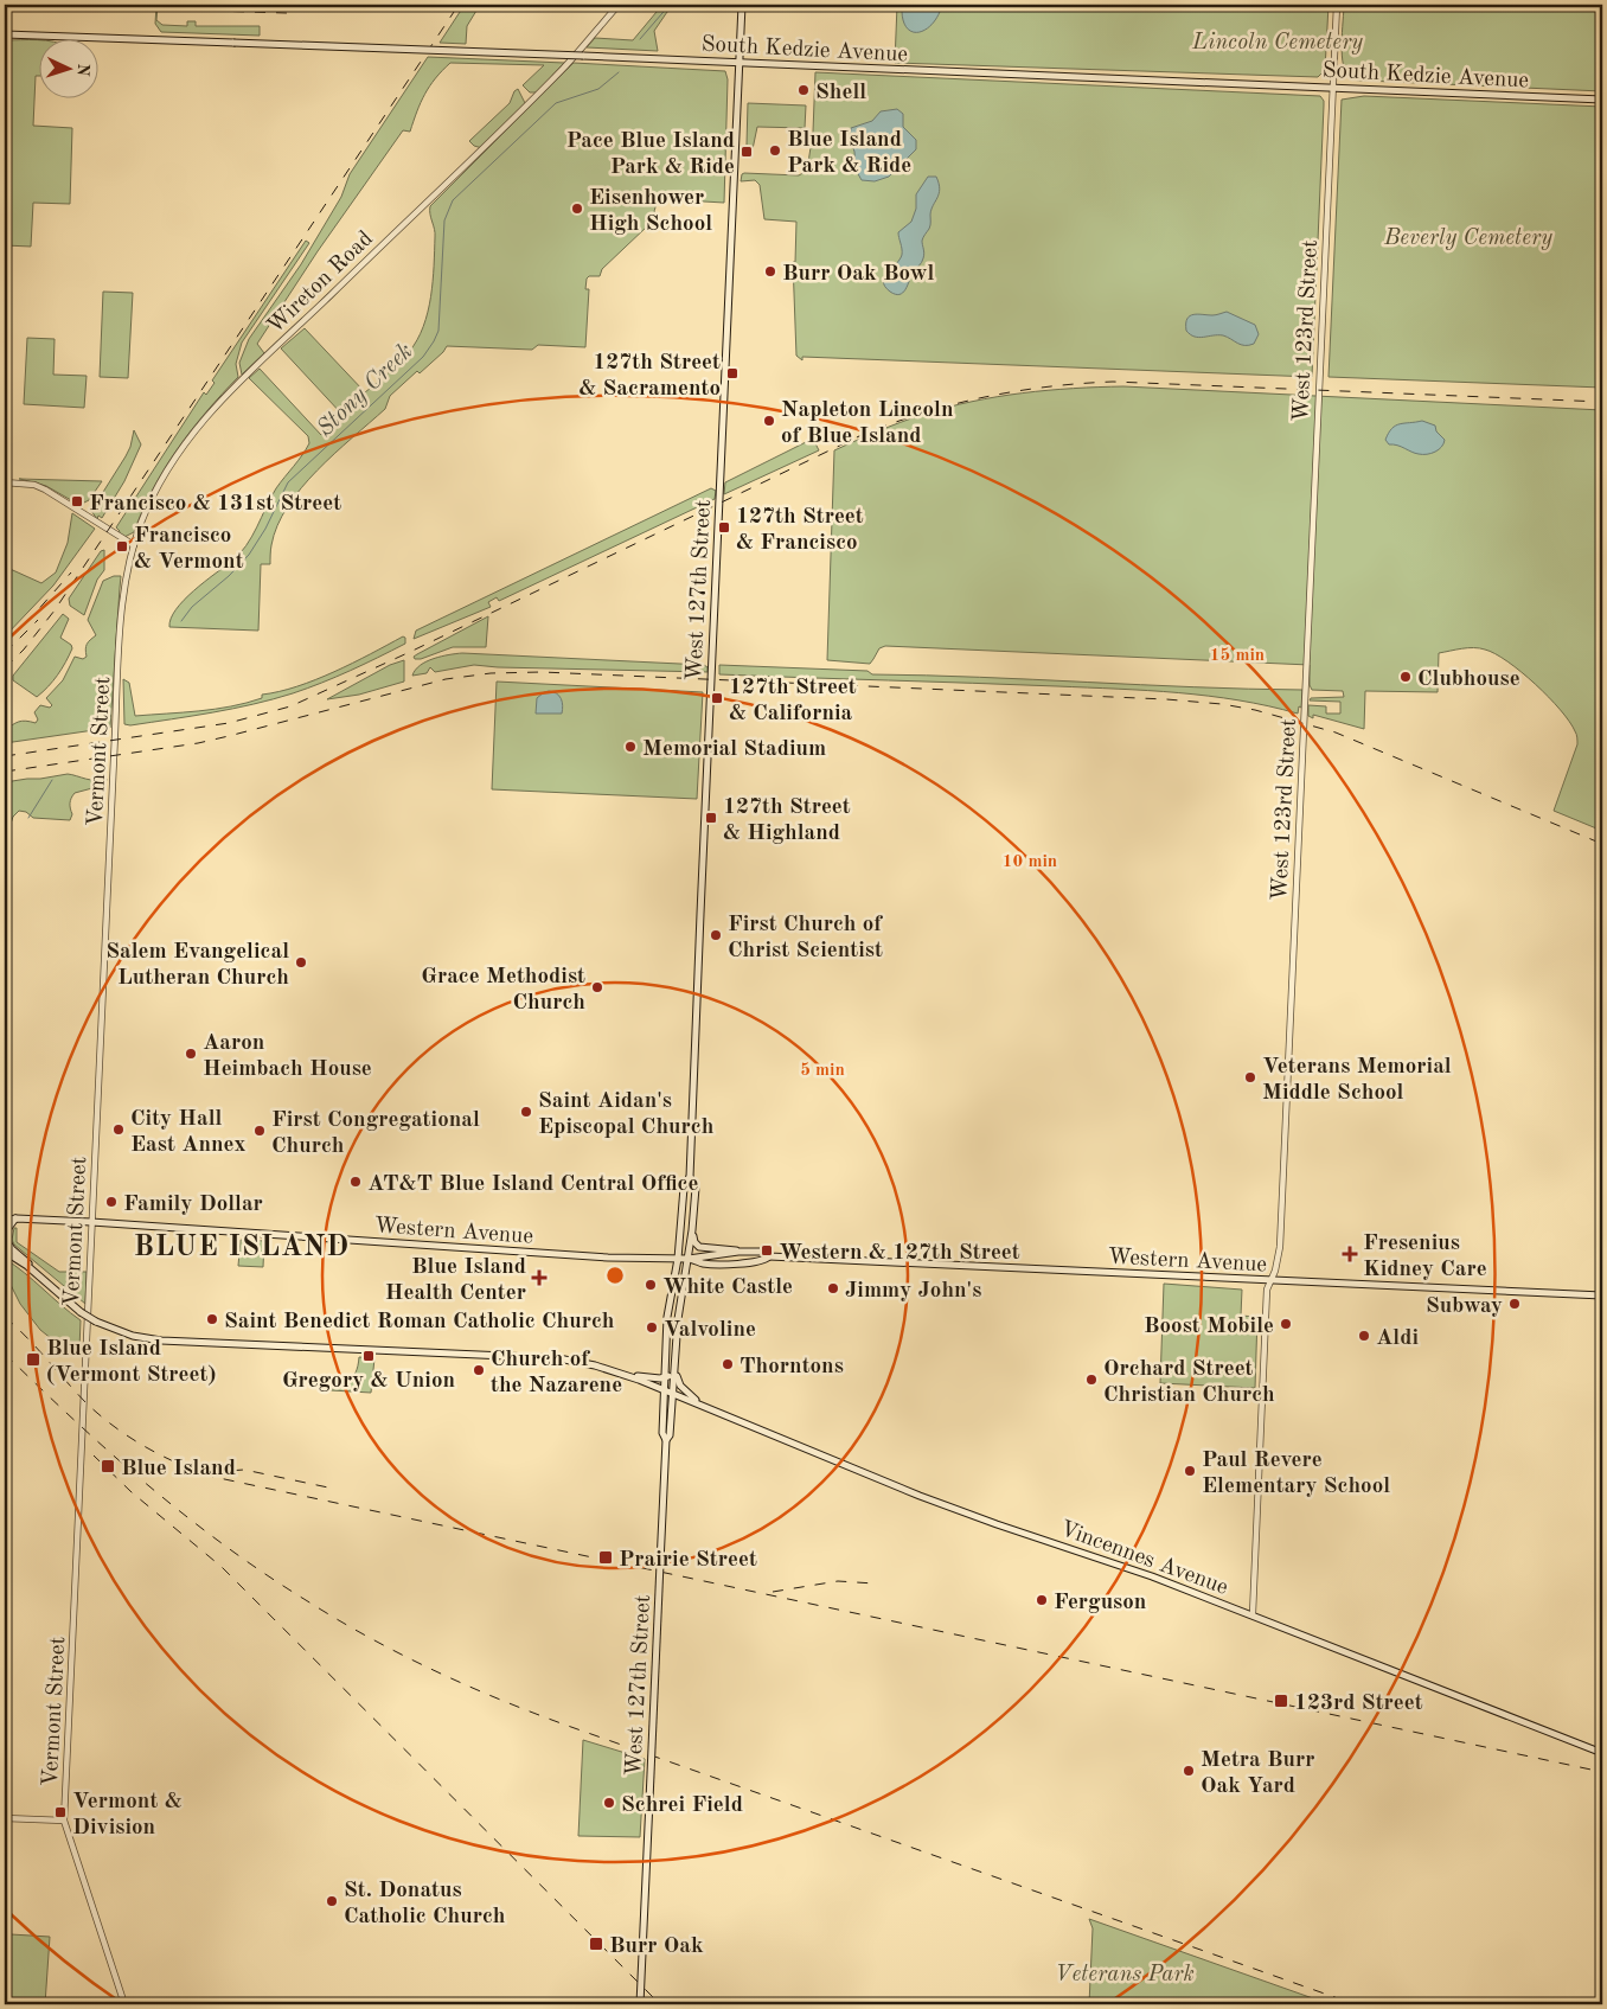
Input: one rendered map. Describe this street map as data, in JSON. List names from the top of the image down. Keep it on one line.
{"streets":{"main road":["South Kedzie Avenue","West 127th Street","Western Avenue","Vincennes Avenue"],"street":["Wireton Road","West 123rd Street","Vermont Street"]},"crossings":[["South Kedzie Avenue","West 123rd Street"],["South Kedzie Avenue","West 127th Street"],["Wireton Road","Vermont Street"],["West 123rd Street","Western Avenue"],["West 123rd Street","Vincennes Avenue"],["West 127th Street","Western Avenue"],["West 127th Street","Vincennes Avenue"],["Vermont Street","Western Avenue"]],"districts":["BLUE ISLAND"],"water":["Stony Creek"],"parks":["Lincoln Cemetery","Beverly Cemetery","Veterans Park"],"places":{"other":["Shell","Blue Island Park & Ride","Eisenhower High School","Burr Oak Bowl","Napleton Lincoln of Blue Island","Clubhouse","Memorial Stadium","First Church of Christ Scientist","Salem Evangelical Lutheran Church","Grace Methodist Church","Aaron Heimbach House","Veterans Memorial Middle School","Saint Aidan's Episcopal Church","City Hall East Annex","First Congregational Church","AT&T Blue Island Central Office","Family Dollar","White Castle","Jimmy John's","Subway","Saint Benedict Roman Catholic Church","Boost Mobile","Valvoline","Aldi","Thorntons","Church of the Nazarene","Orchard Street Christian Church","Paul Revere Elementary School","Ferguson","Metra Burr Oak Yard","Schrei Field","St. Donatus Catholic Church"],"transit":["Pace Blue Island Park & Ride","127th Street & Sacramento","Francisco & 131st Street","127th Street & Francisco","Francisco & Vermont","127th Street & California","127th Street & Highland","Western & 127th Street","Gregory & Union","Blue Island (Vermont Street)","Blue Island","Prairie Street","123rd Street","Vermont & Division","Burr Oak"],"health":["Fresenius Kidney Care","Blue Island Health Center"]},"north":"right","rings":["15 min","10 min","5 min"]}
